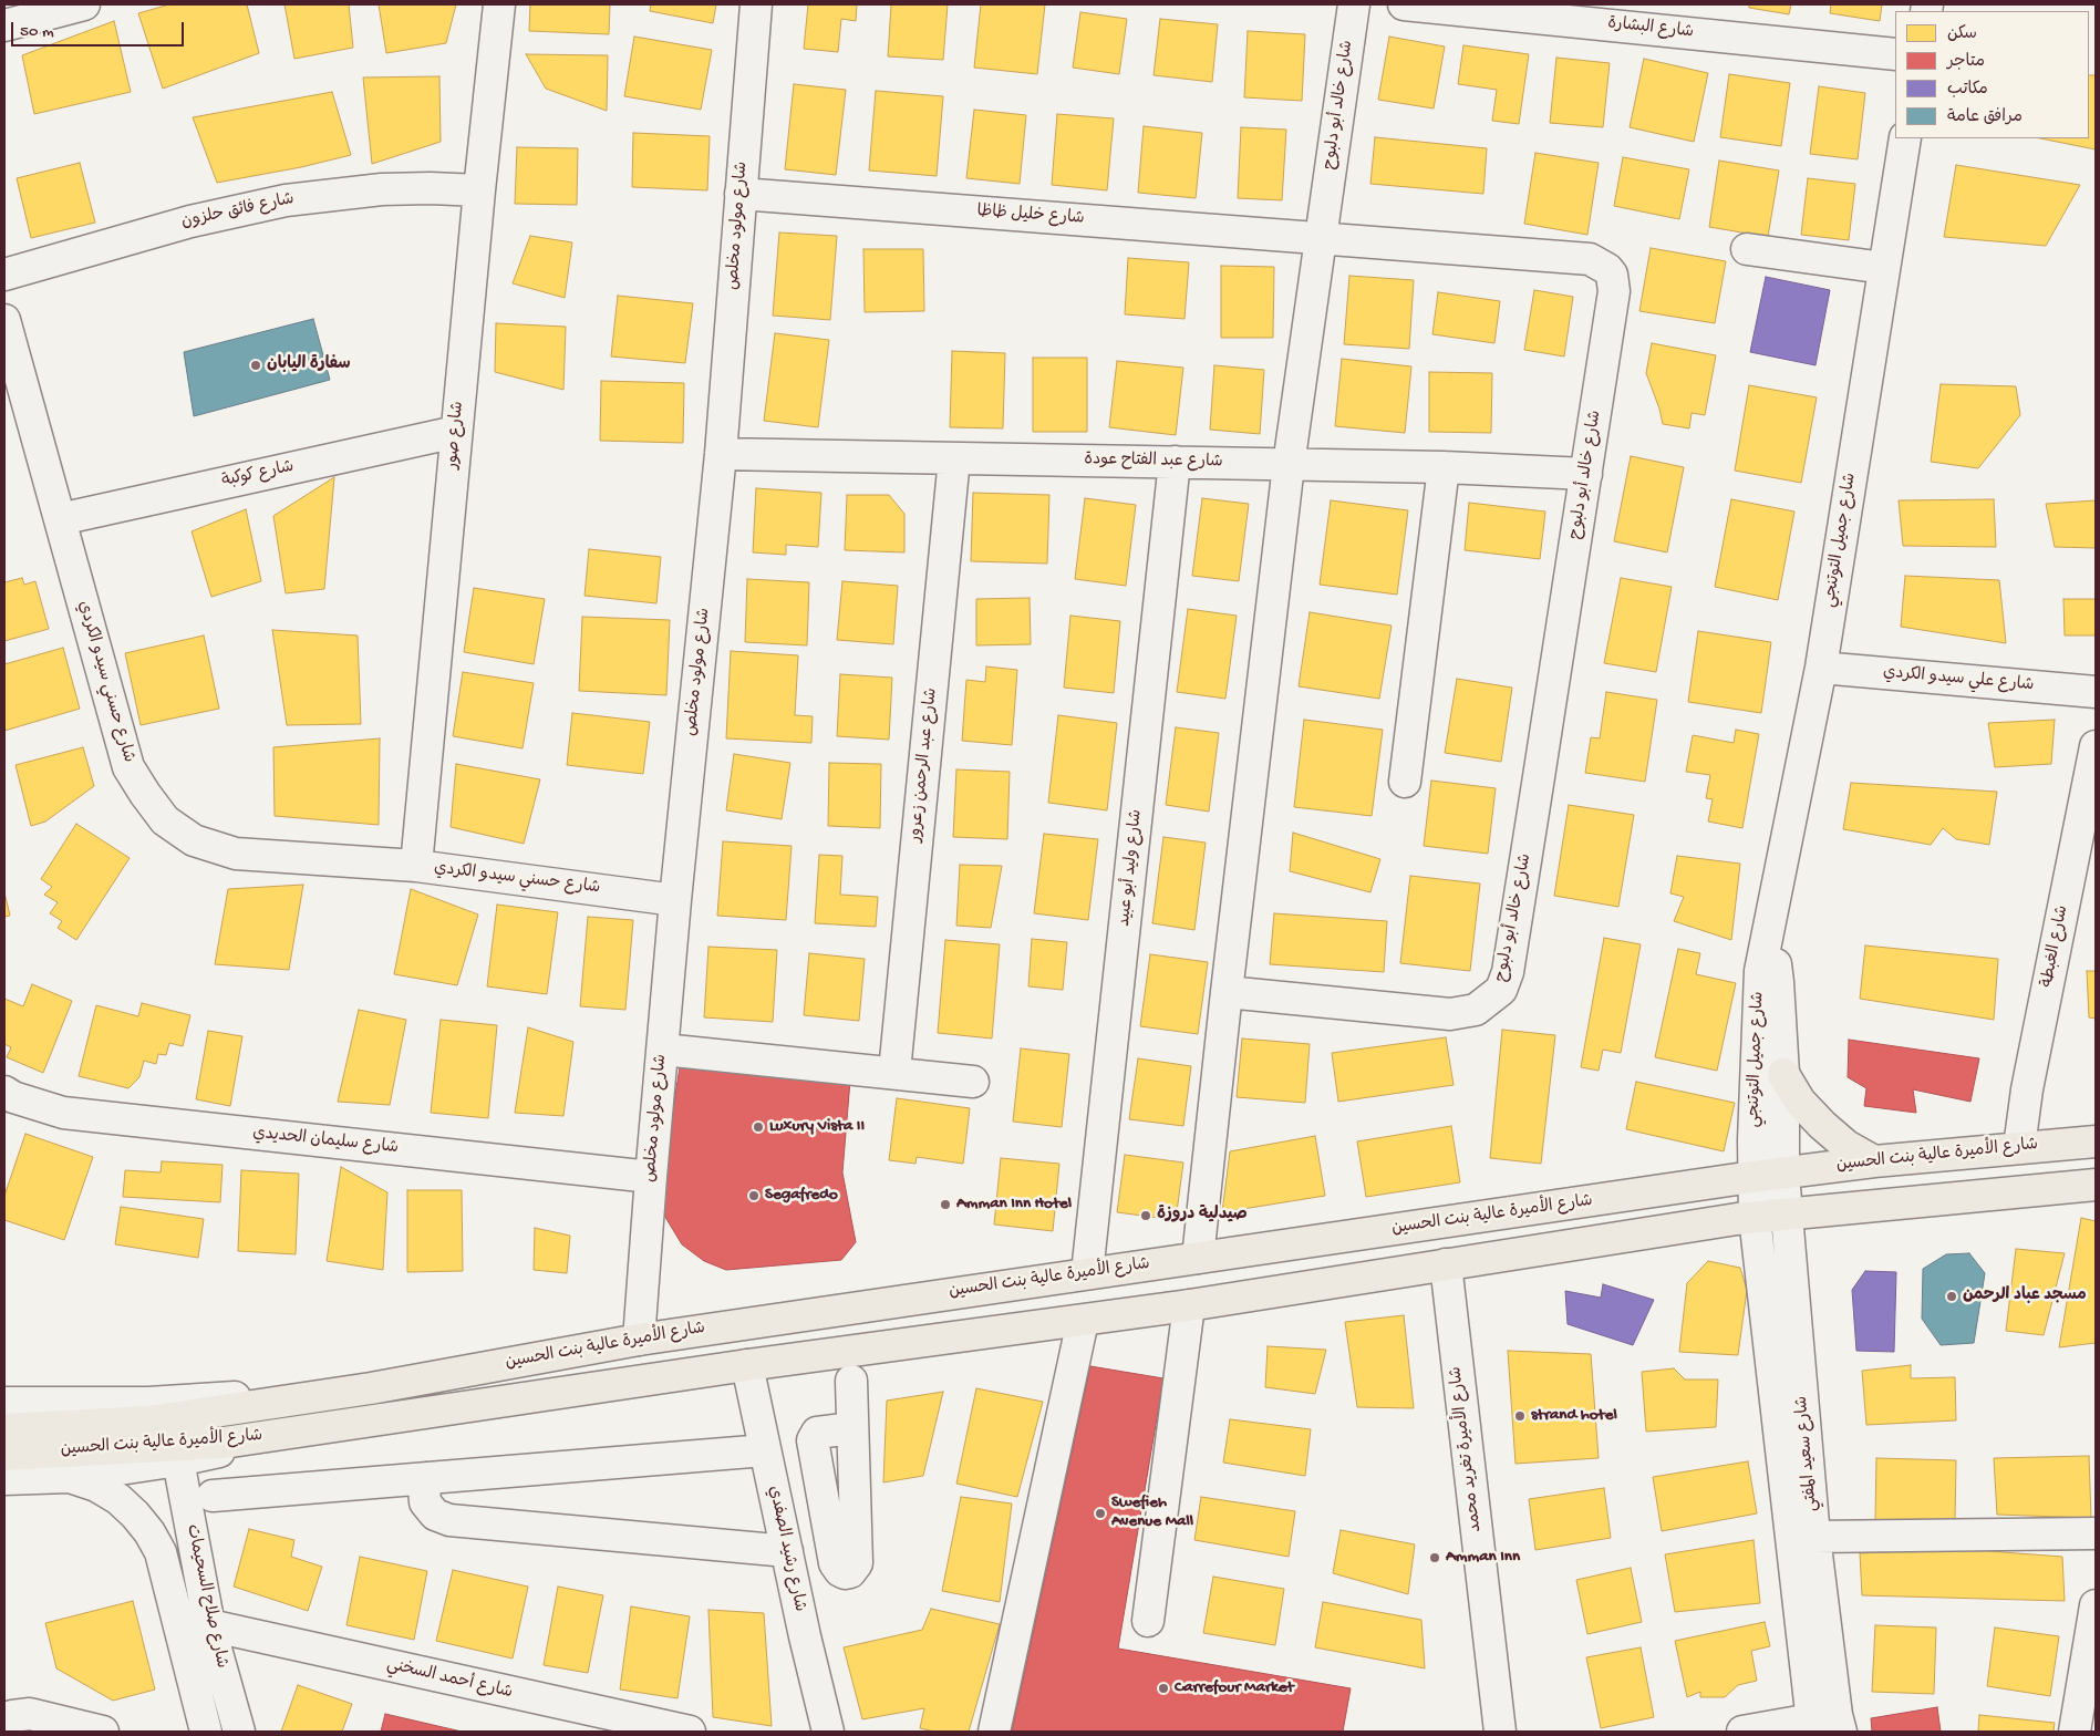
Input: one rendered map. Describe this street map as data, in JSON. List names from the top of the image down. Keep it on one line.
{"streets":{"main road":["شارع الأميرة عالية بنت الحسين"],"street":["شارع البشارة","شارع خالد أبو دلبوح","شارع فائق حلزون","شارع خليل ظاظا","شارع مولود مخلص","شارع صور","شارع عبد الفتاح عودة","شارع كوكبة","شارع جميل التوتنجي","شارع علي سيدو الكردي","شارع حسني سيدو الكردي","شارع عبد الرحمن زعرور","شارع وليد أبو عبيد","شارع الغبطة","شارع سليمان الحديدي","شارع الأميرة تغريد محمد","شارع سعيد المفتي","شارع رشيد الصفدي","شارع صلاح السحيمات","شارع أحمد السخني"]},"crossings":[["شارع خالد أبو دلبوح","شارع خليل ظاظا"],["شارع خالد أبو دلبوح","شارع عبد الفتاح عودة"],["شارع فائق حلزون","شارع صور"],["شارع خليل ظاظا","شارع مولود مخلص"],["شارع مولود مخلص","شارع عبد الفتاح عودة"],["شارع مولود مخلص","شارع حسني سيدو الكردي"],["شارع مولود مخلص","شارع سليمان الحديدي"],["شارع مولود مخلص","شارع الأميرة عالية بنت الحسين"],["شارع صور","شارع كوكبة"],["شارع صور","شارع حسني سيدو الكردي"],["شارع عبد الفتاح عودة","شارع عبد الرحمن زعرور"],["شارع عبد الفتاح عودة","شارع وليد أبو عبيد"],["شارع كوكبة","شارع حسني سيدو الكردي"],["شارع جميل التوتنجي","شارع علي سيدو الكردي"],["شارع جميل التوتنجي","شارع الأميرة عالية بنت الحسين"],["شارع جميل التوتنجي","شارع سعيد المفتي"],["شارع وليد أبو عبيد","شارع الأميرة عالية بنت الحسين"],["شارع الغبطة","شارع الأميرة عالية بنت الحسين"],["شارع الأميرة عالية بنت الحسين","شارع الأميرة تغريد محمد"],["شارع الأميرة عالية بنت الحسين","شارع سعيد المفتي"],["شارع الأميرة عالية بنت الحسين","شارع رشيد الصفدي"],["شارع صلاح السحيمات","شارع أحمد السخني"]],"places":["سفارة اليابان","Luxury Vista II","Segafredo","Amman Inn Hotel","صيدلية دروزة","مسجد عباد الرحمن","strand hotel","Swefieh Avenue Mall","Amman Inn","Carrefour Market"],"legend":["سكن","متاجر","مكاتب","مرافق عامة"],"scale_bar":"50 m"}
